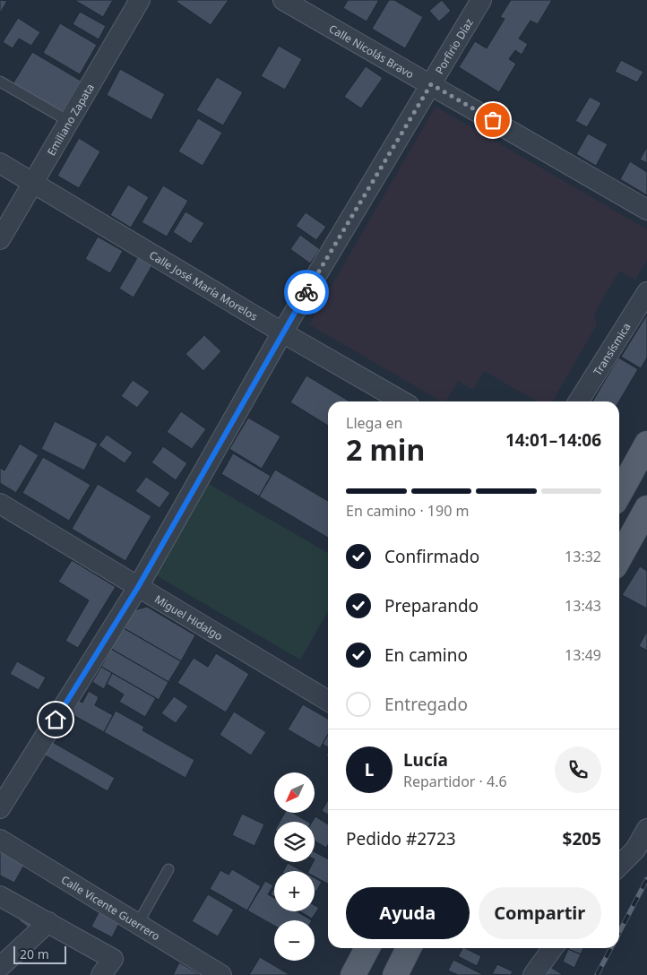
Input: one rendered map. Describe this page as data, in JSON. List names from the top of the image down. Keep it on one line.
{"streets":{"street":["Porfirio Díaz","Calle Nicolás Bravo","Emiliano Zapata","Calle José María Morelos","Transísmica","Miguel Hidalgo","Calle Vicente Guerrero"]},"crossings":[["Porfirio Díaz","Calle Nicolás Bravo"],["Porfirio Díaz","Calle José María Morelos"],["Porfirio Díaz","Miguel Hidalgo"],["Emiliano Zapata","Calle José María Morelos"]],"scale_bar":"20 m","north":"bottom left","page":{"heading":["2 min","Llega en","14:01–14:06"],"panel":["Lucía","Repartidor · 4.6","Pedido #2723","$205"],"bar":"En camino · 190 m","list":[["Confirmado","13:32"],["Preparando","13:43"],["En camino","13:49"],"Entregado"],"round":"L","map_buttons":["+","−"],"buttons":["Ayuda","Compartir"],"scale":"20 m"}}
